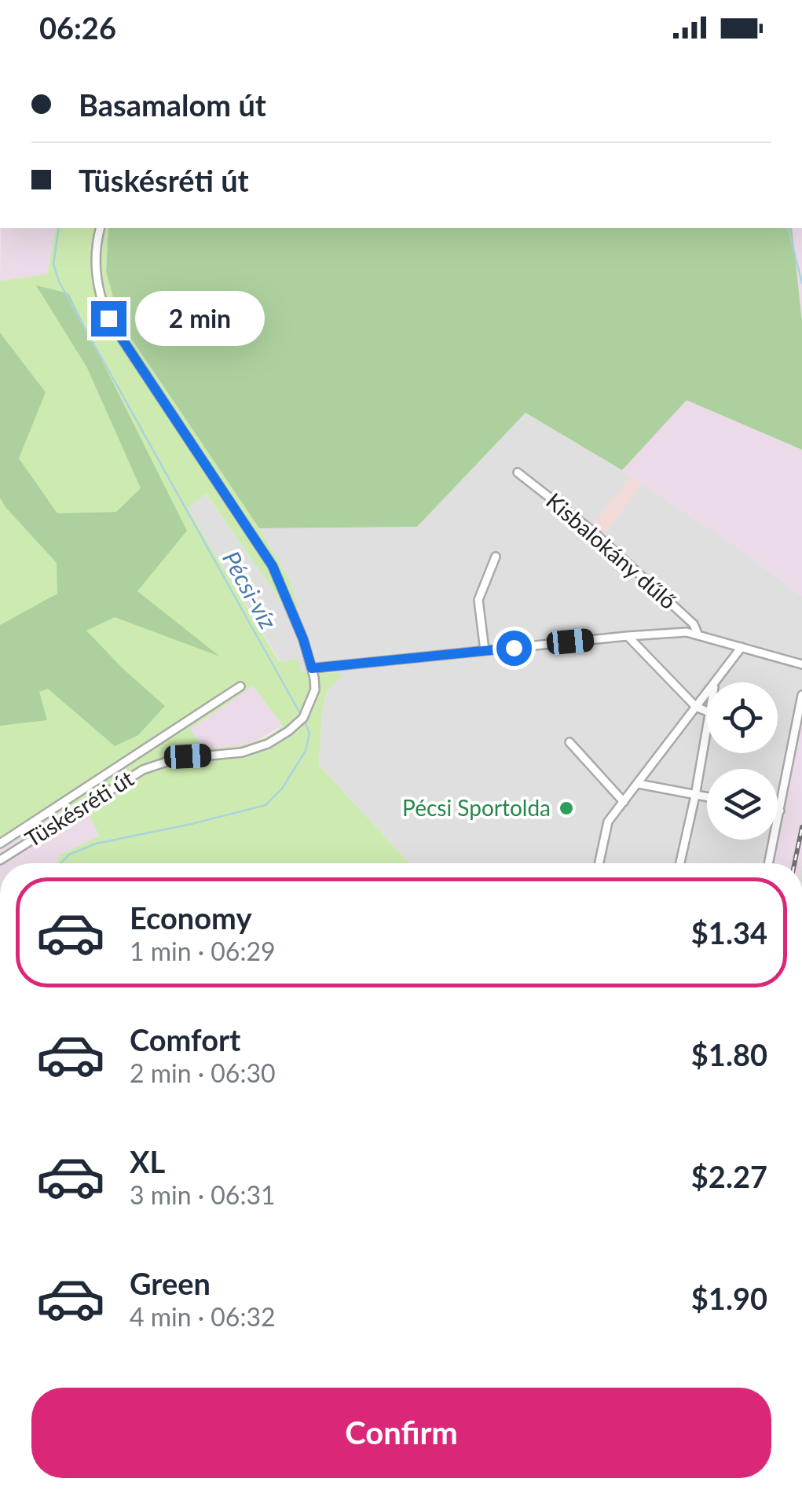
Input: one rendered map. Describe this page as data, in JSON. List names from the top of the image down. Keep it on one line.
{"streets":{"street":["Kisbalokány dűlő","Tüskésréti út"]},"water":["Pécsi-víz"],"places":["Pécsi Sportolda"],"page":{"status":"06:26","banner":["Basamalom út","Tüskésréti út"],"bubble":"2 min","list":[{"name":"Economy","note":"1 min · 06:29","value":"$1.34"},{"name":"Comfort","note":"2 min · 06:30","value":"$1.80"},{"name":"XL","note":"3 min · 06:31","value":"$2.27"},{"name":"Green","note":"4 min · 06:32","value":"$1.90"}],"buttons":"Confirm"}}
